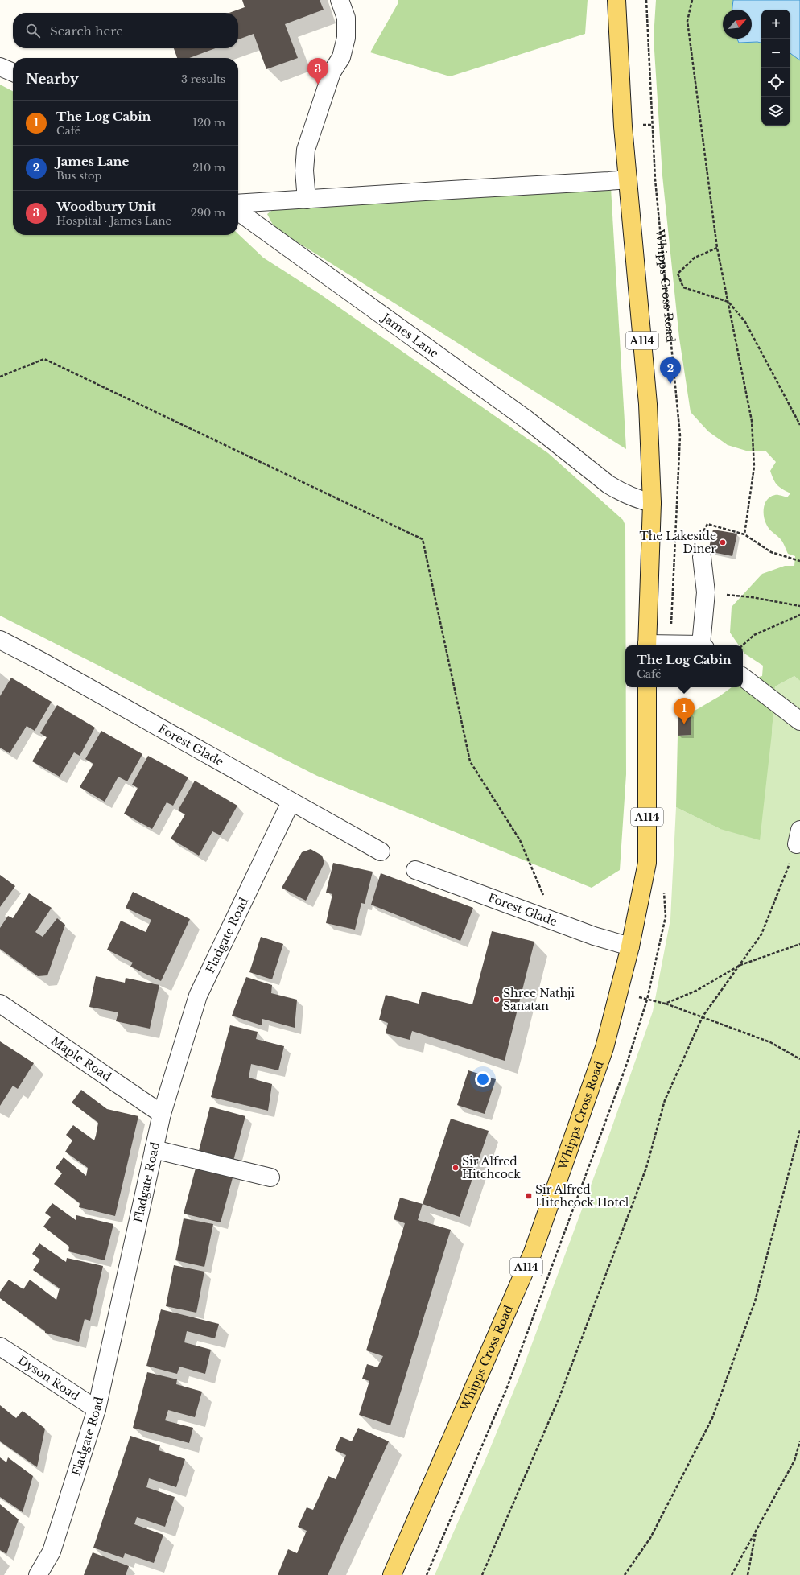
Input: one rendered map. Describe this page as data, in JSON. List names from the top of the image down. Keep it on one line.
{"streets":{"main road":["Whipps Cross Road","A114"],"street":["James Lane","Forest Glade","Fladgate Road","Maple Road","Dyson Road"]},"crossings":[["Whipps Cross Road","Forest Glade"],["James Lane","A114"],["Forest Glade","Fladgate Road"],["Fladgate Road","Maple Road"],["Fladgate Road","Dyson Road"]],"places":{"other":["The Lakeside Diner","Shree Nathji Sanatan","Sir Alfred Hitchcock"],"transit":["Sir Alfred Hitchcock Hotel"]},"north":"top right","page":{"map_buttons":["+","−"],"search":"Search here","pins":["3","2","1"],"heading":["Nearby","3 results"],"list":[{"mark":"1","name":"The Log Cabin","note":"Café","value":"120 m"},{"mark":"2","name":"James Lane","note":"Bus stop","value":"210 m"},{"mark":"3","name":"Woodbury Unit","note":"Hospital · James Lane","value":"290 m"}],"popup":["The Log Cabin","Café"]}}
